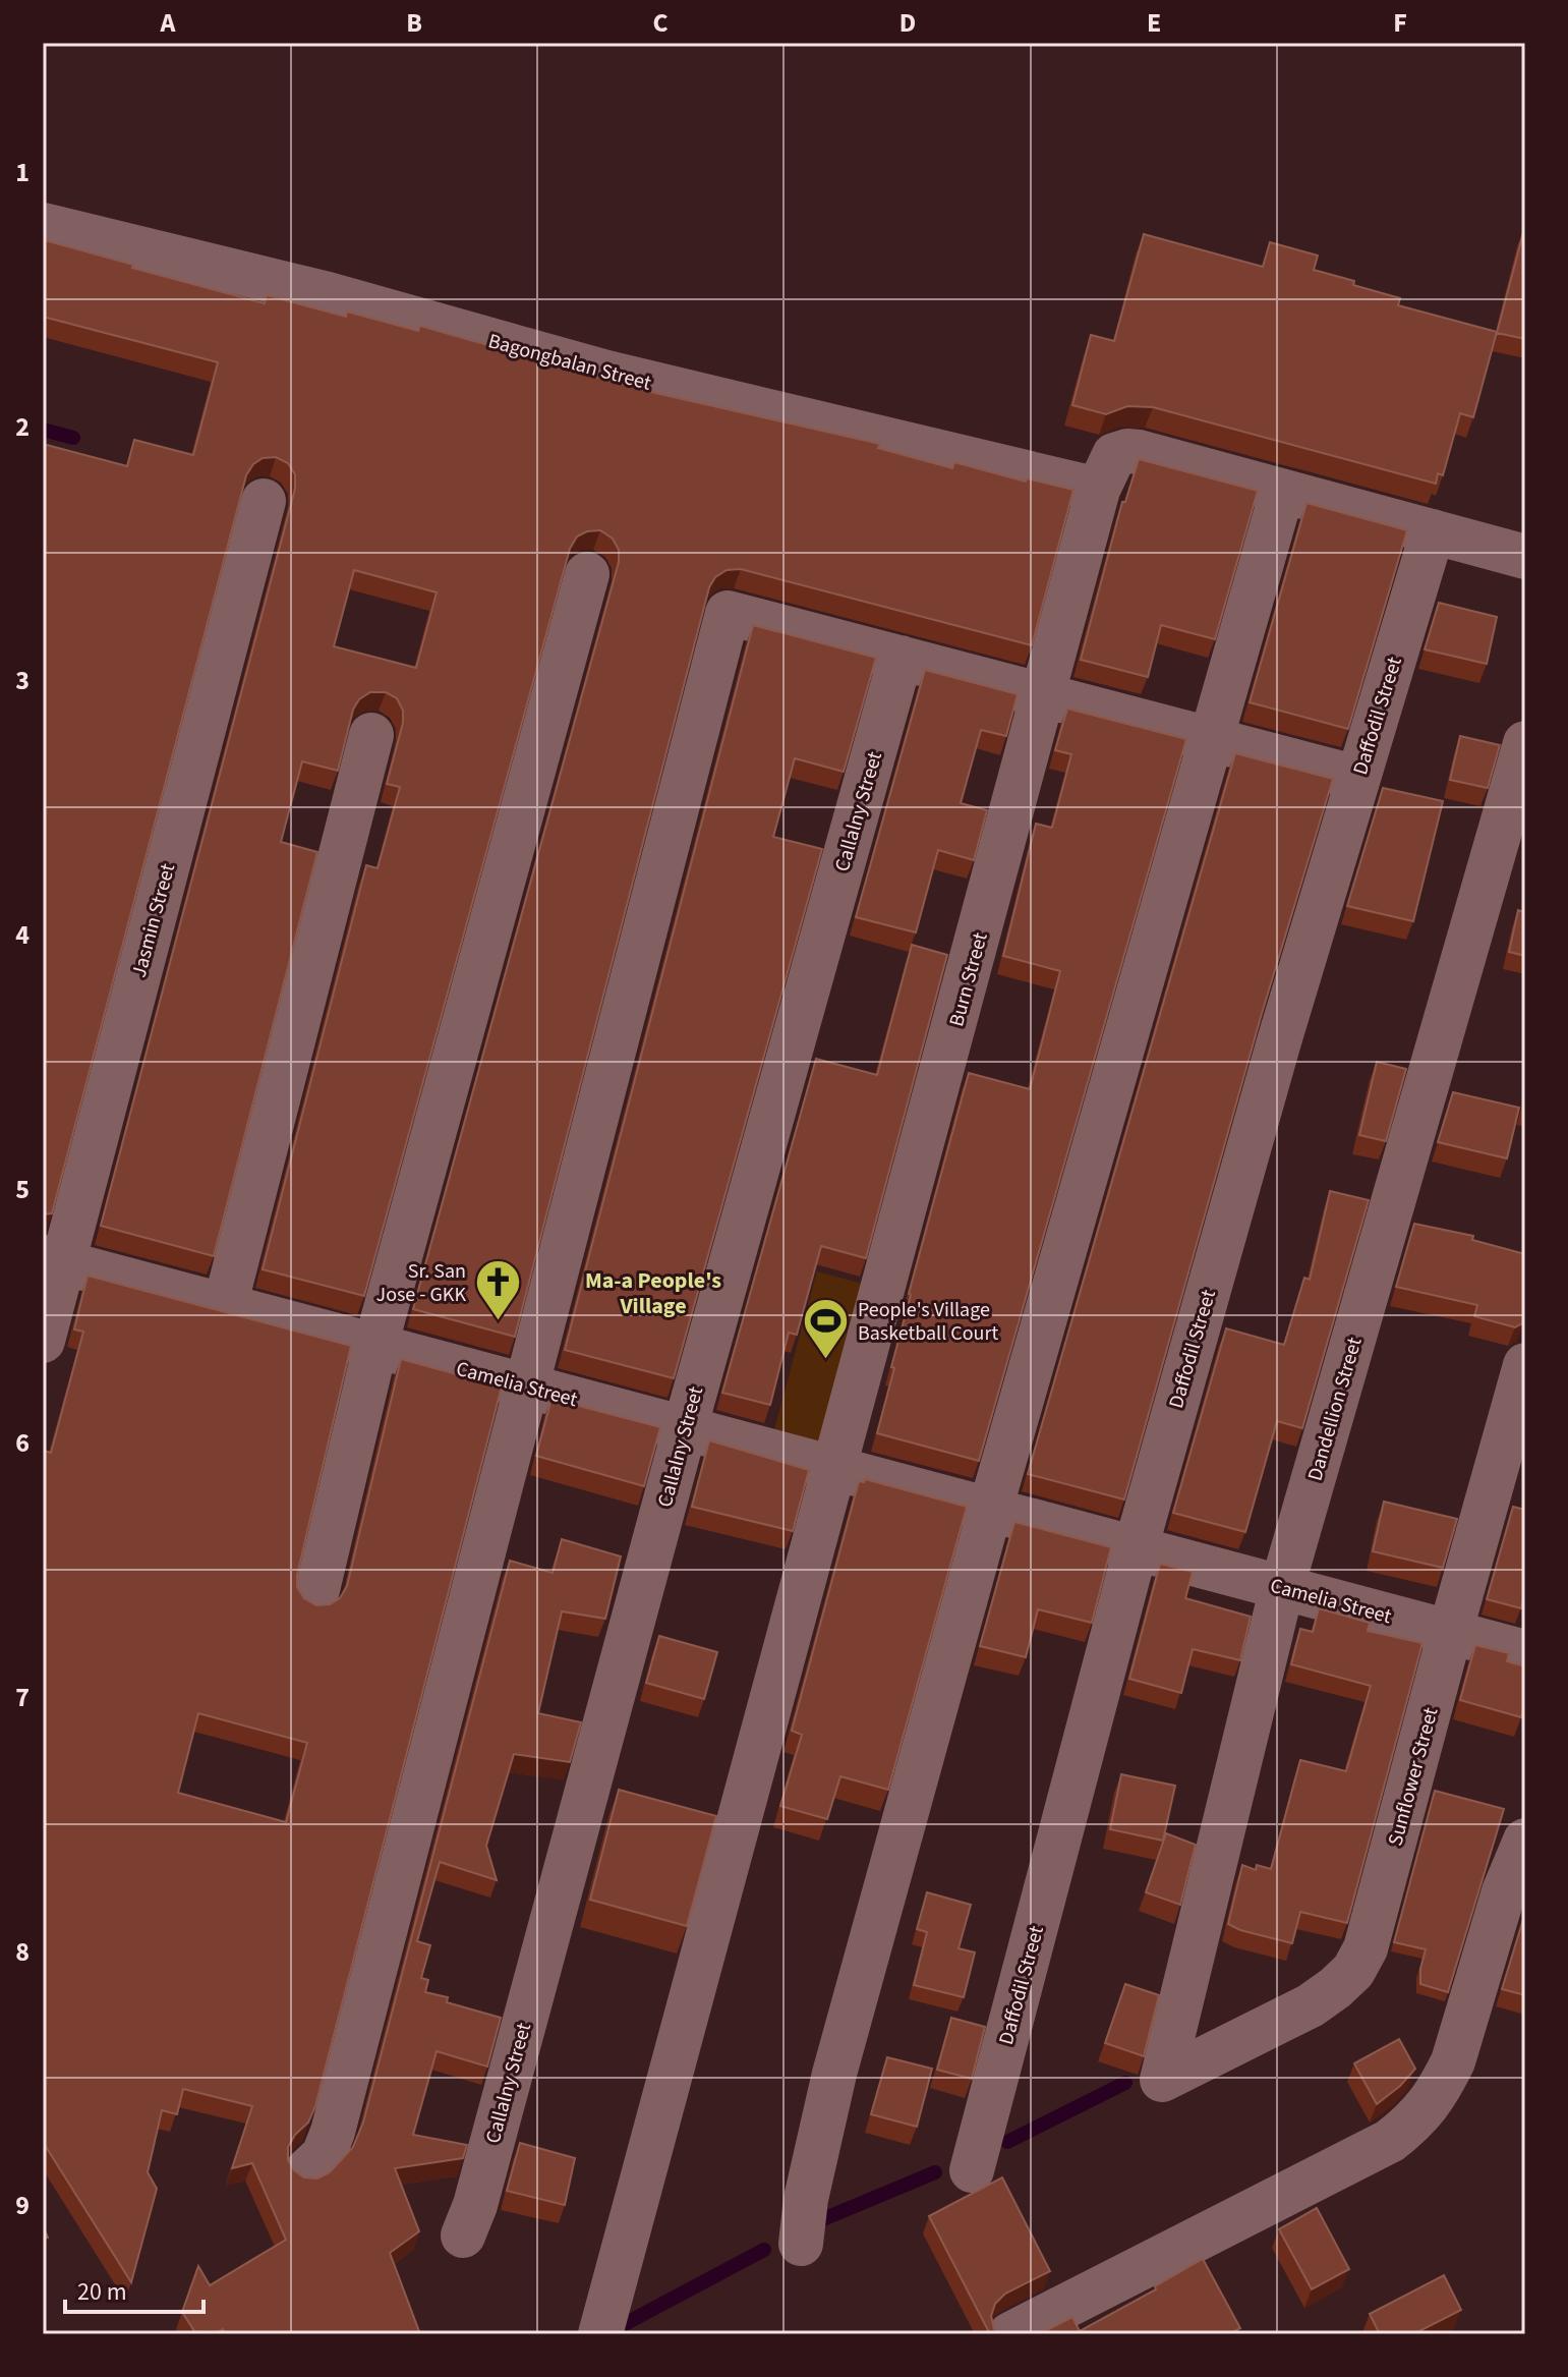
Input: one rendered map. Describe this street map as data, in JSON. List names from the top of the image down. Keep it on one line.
{"streets":{"street":["Bagongbalan Street","Daffodil Street","Callalny Street","Jasmin Street","Burn Street","Camelia Street","Dandellion Street","Sunflower Street"]},"crossings":[["Bagongbalan Street","Burn Street"],["Daffodil Street","Burn Street"],["Daffodil Street","Camelia Street"],["Callalny Street","Camelia Street"],["Jasmin Street","Camelia Street"],["Burn Street","Camelia Street"],["Camelia Street","Dandellion Street"],["Camelia Street","Sunflower Street"],["Dandellion Street","Sunflower Street"]],"districts":["Ma-a People's Village"],"places":{"church":["Sr. San Jose - GKK"],"sports":["People's Village Basketball Court"]},"scale_bar":"20 m","grid":{"columns":["A","B","C","D","E","F"],"rows":["1","2","3","4","5","6","7","8","9"]}}
